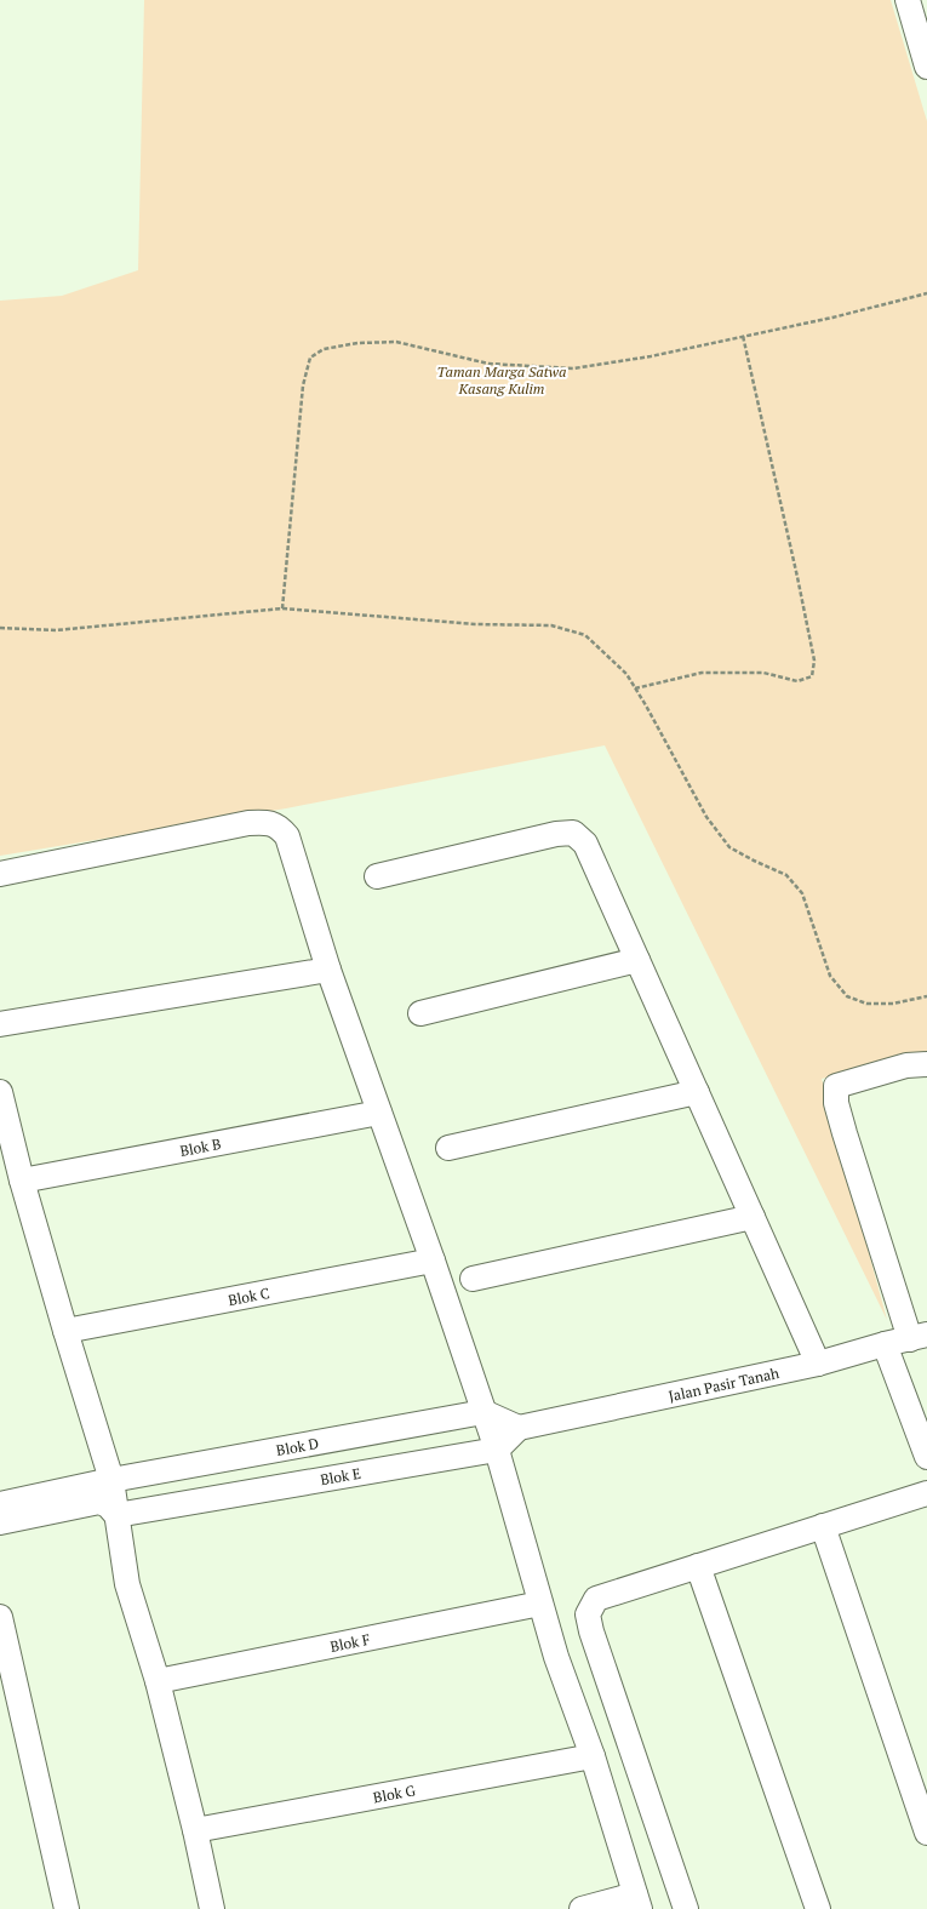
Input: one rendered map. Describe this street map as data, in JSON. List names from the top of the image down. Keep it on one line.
{"streets":{"street":["Blok B","Blok C","Jalan Pasir Tanah","Blok D","Blok E","Blok F","Blok G"]},"parks":["Taman Marga Satwa Kasang Kulim"]}
